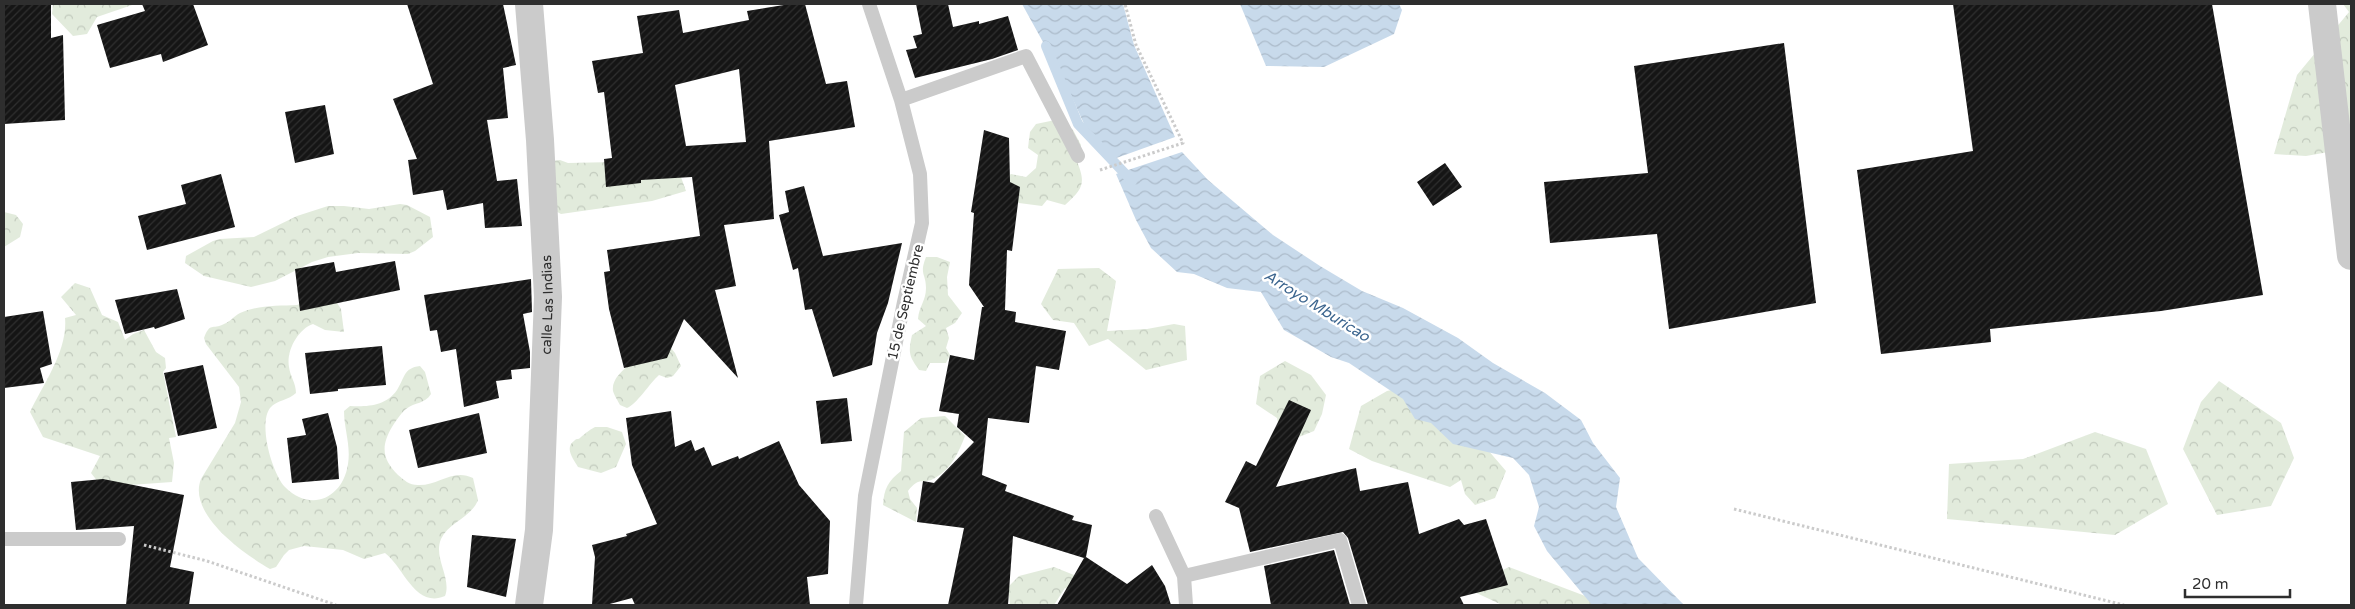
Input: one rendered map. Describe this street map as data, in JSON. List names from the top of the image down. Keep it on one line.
{"streets":{"street":["calle Las Indias"],"lane":["15 de Septiembre"]},"water":["Arroyo Mburicao"],"scale_bar":"20 m"}
